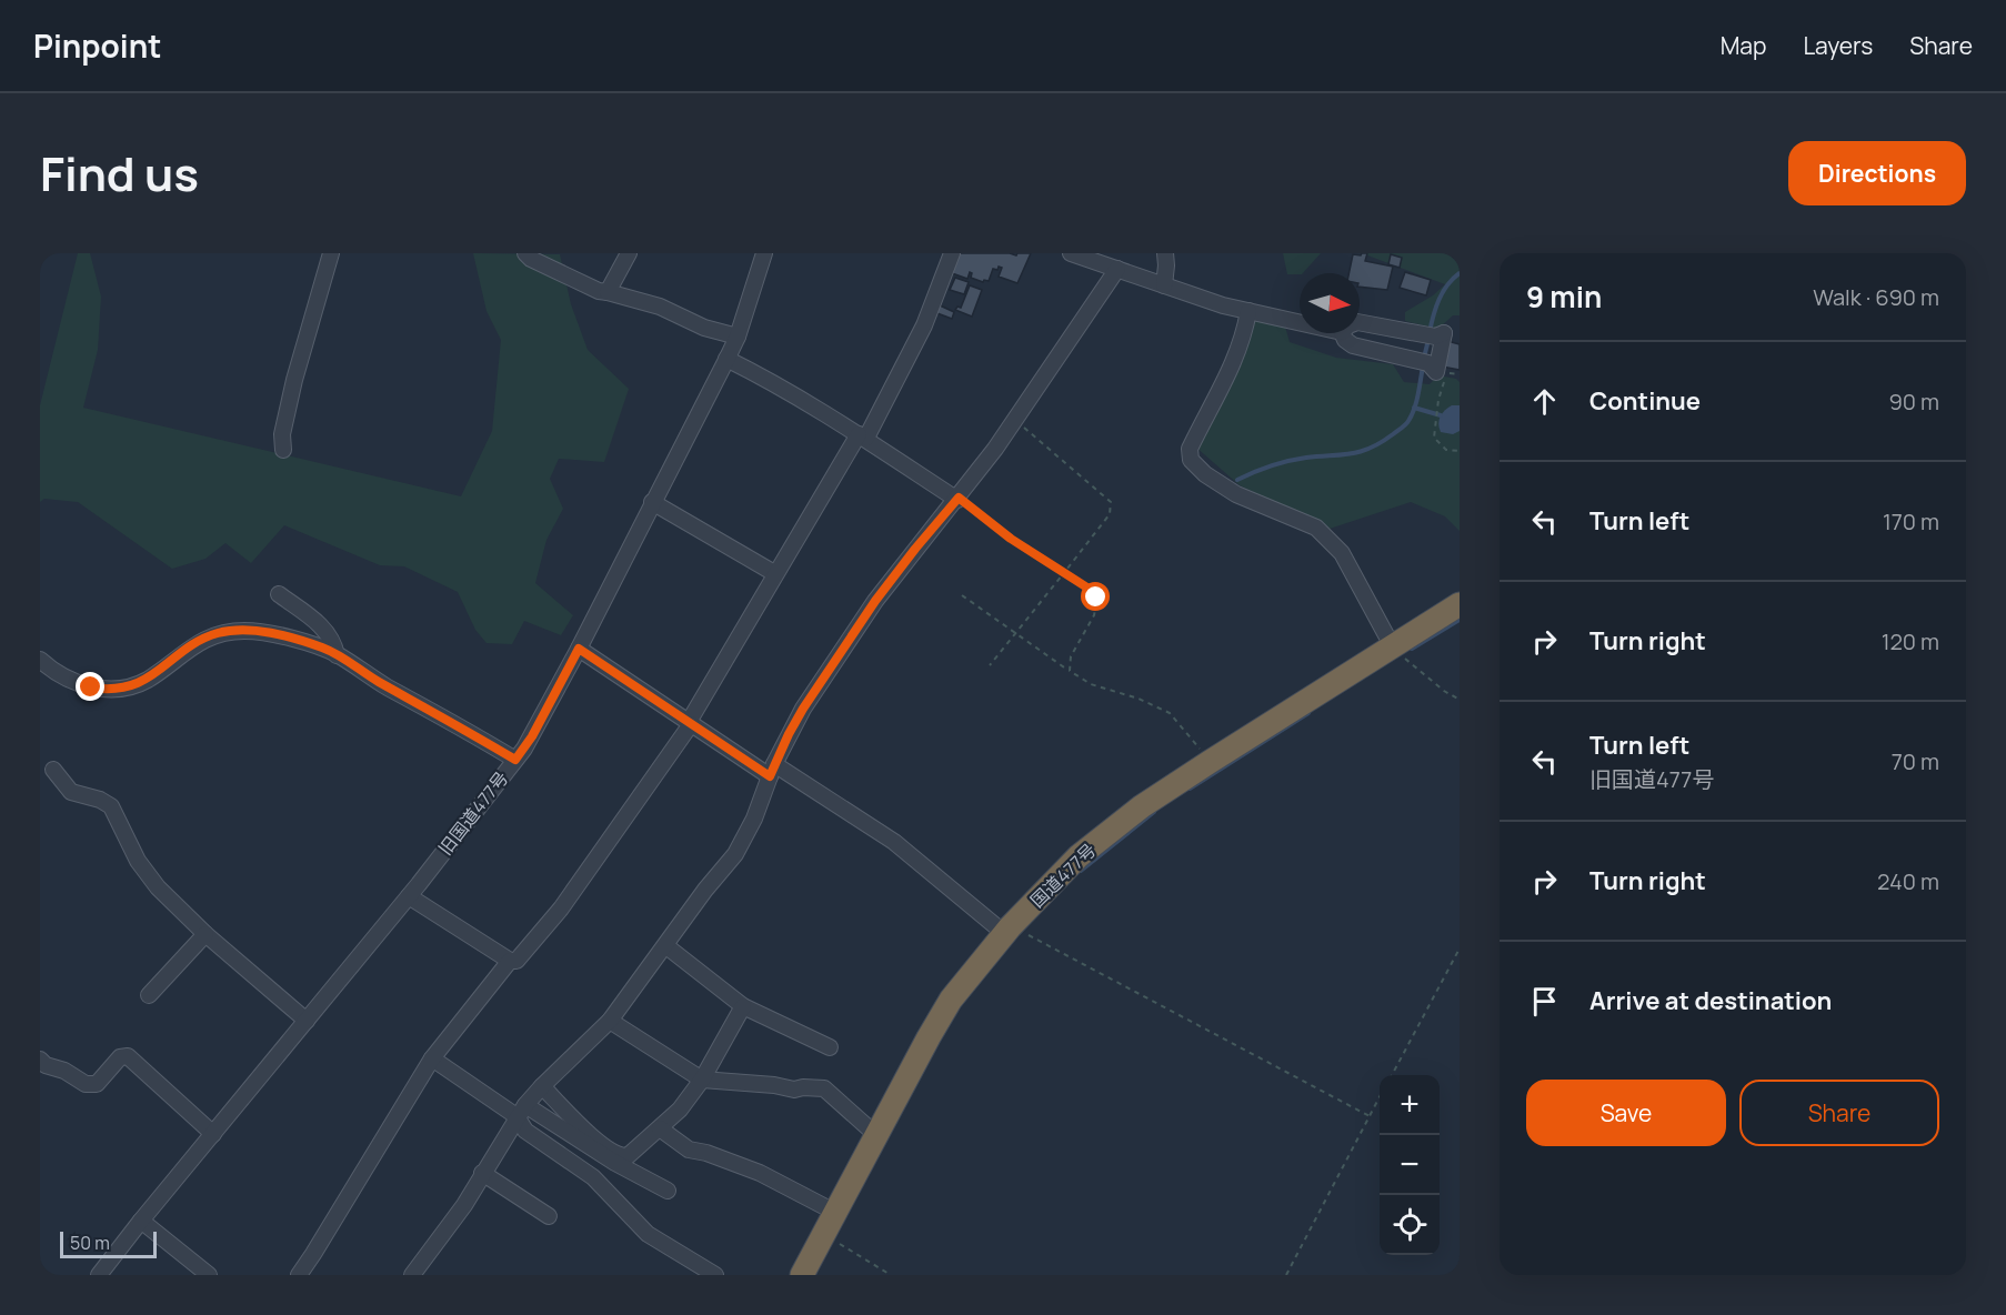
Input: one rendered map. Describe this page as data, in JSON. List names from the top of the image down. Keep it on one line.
{"streets":{"highway":["国道477号"],"street":["旧国道477号"]},"scale_bar":"50 m","north":"right","page":{"header":"Pinpoint","nav":["Map","Layers","Share"],"title":"Find us","buttons":["Directions",["Save","Share"]],"heading":["9 min","Walk · 690 m"],"list":[["Continue","90 m"],["Turn left","170 m"],["Turn right","120 m"],["Turn left","旧国道477号","70 m"],["Turn right","240 m"],"Arrive at destination"],"map_buttons":["+","−"],"scale":"50 m"}}
